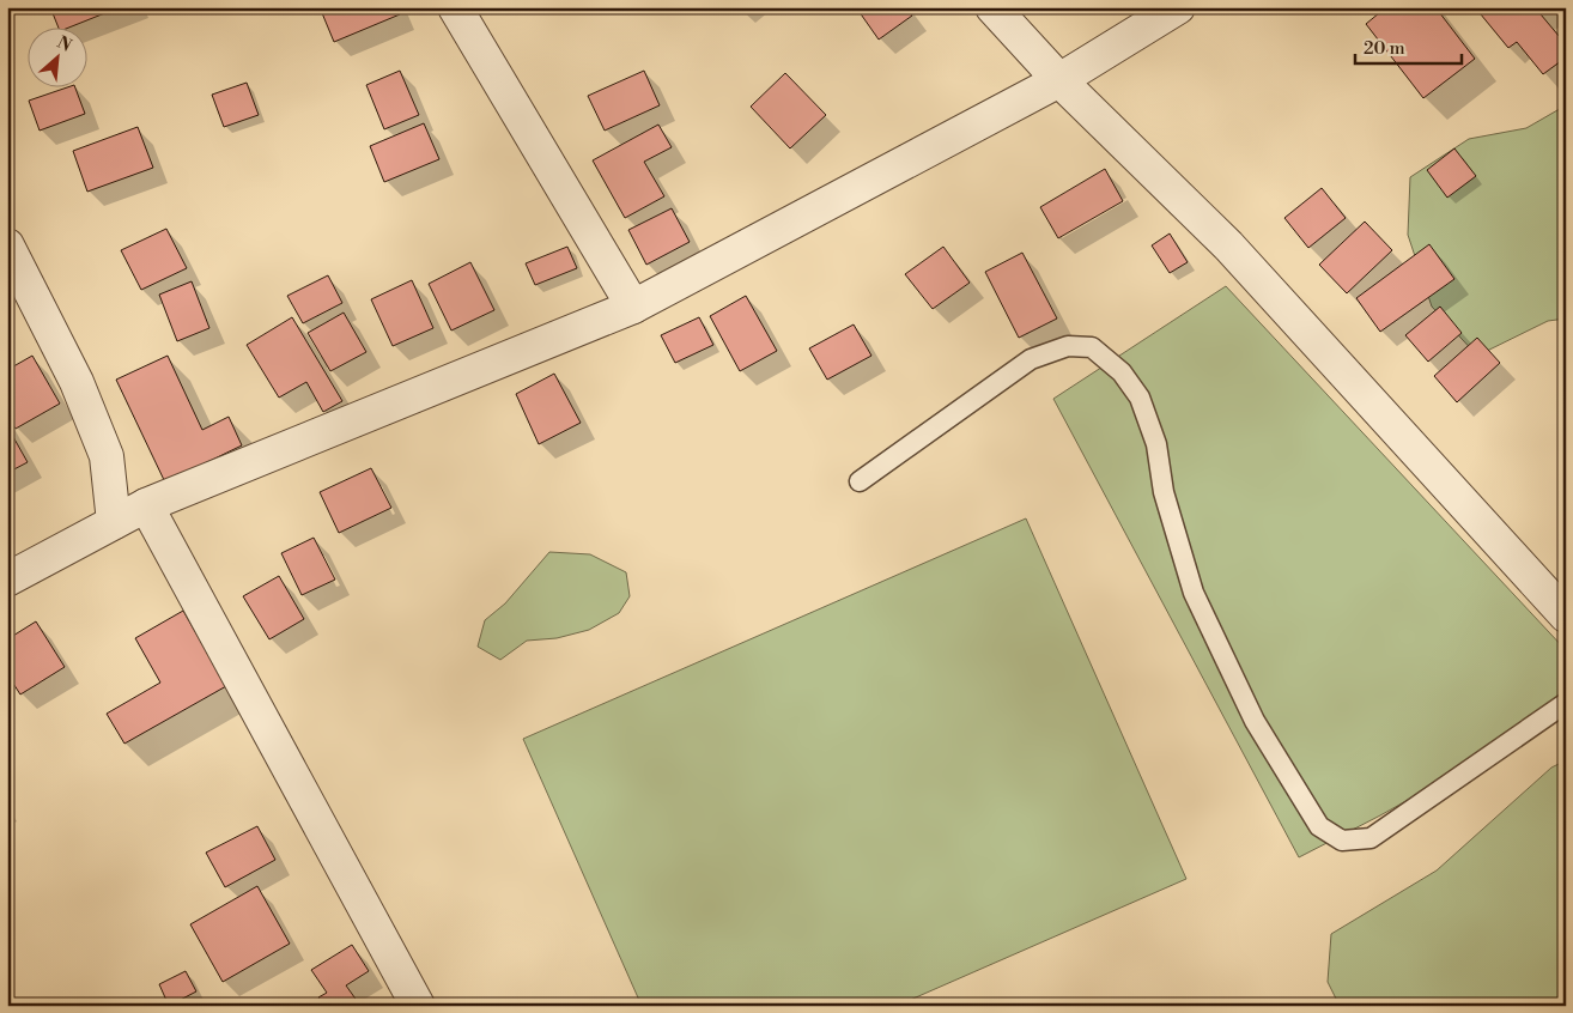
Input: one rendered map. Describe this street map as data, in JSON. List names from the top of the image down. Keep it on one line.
{"scale_bar":"20 m","north":"top right"}
